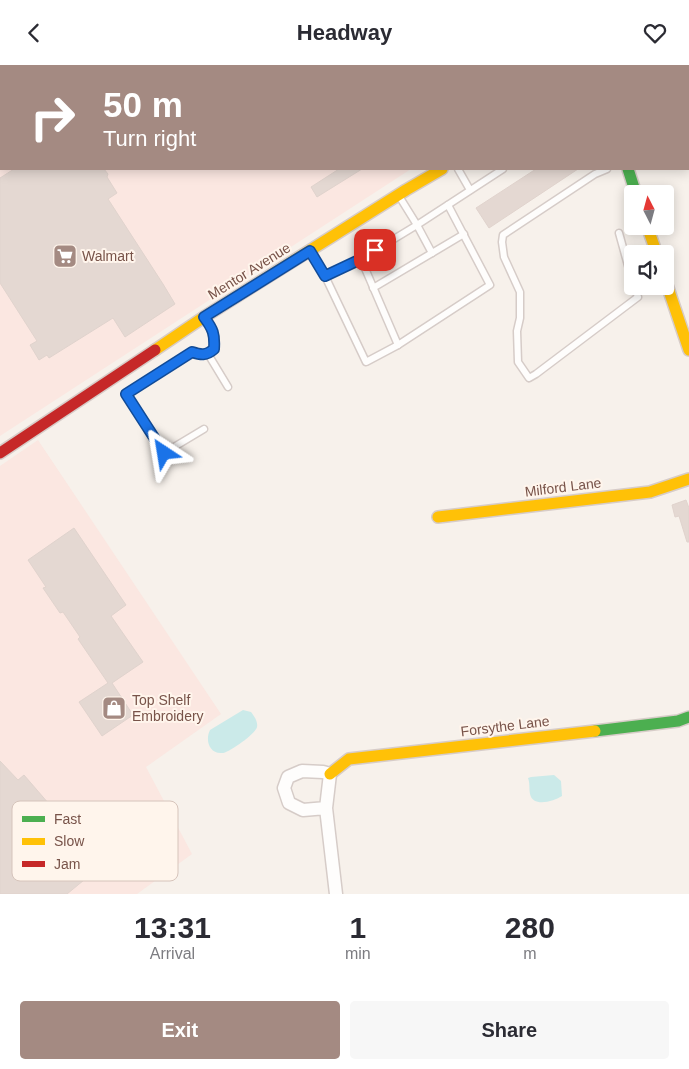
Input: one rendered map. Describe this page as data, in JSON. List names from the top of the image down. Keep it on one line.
{"streets":{"street":["Mentor Avenue","Milford Lane","Forsythe Lane"]},"places":{"supermarket":["Walmart"],"shop":["Top Shelf Embroidery"]},"legend":["Fast","Slow","Jam"],"north":"top","page":{"header":"Headway","turn":["50 m","Turn right"],"eta":["13:31","Arrival","1","min","280","m"],"buttons":["Exit","Share"]}}
